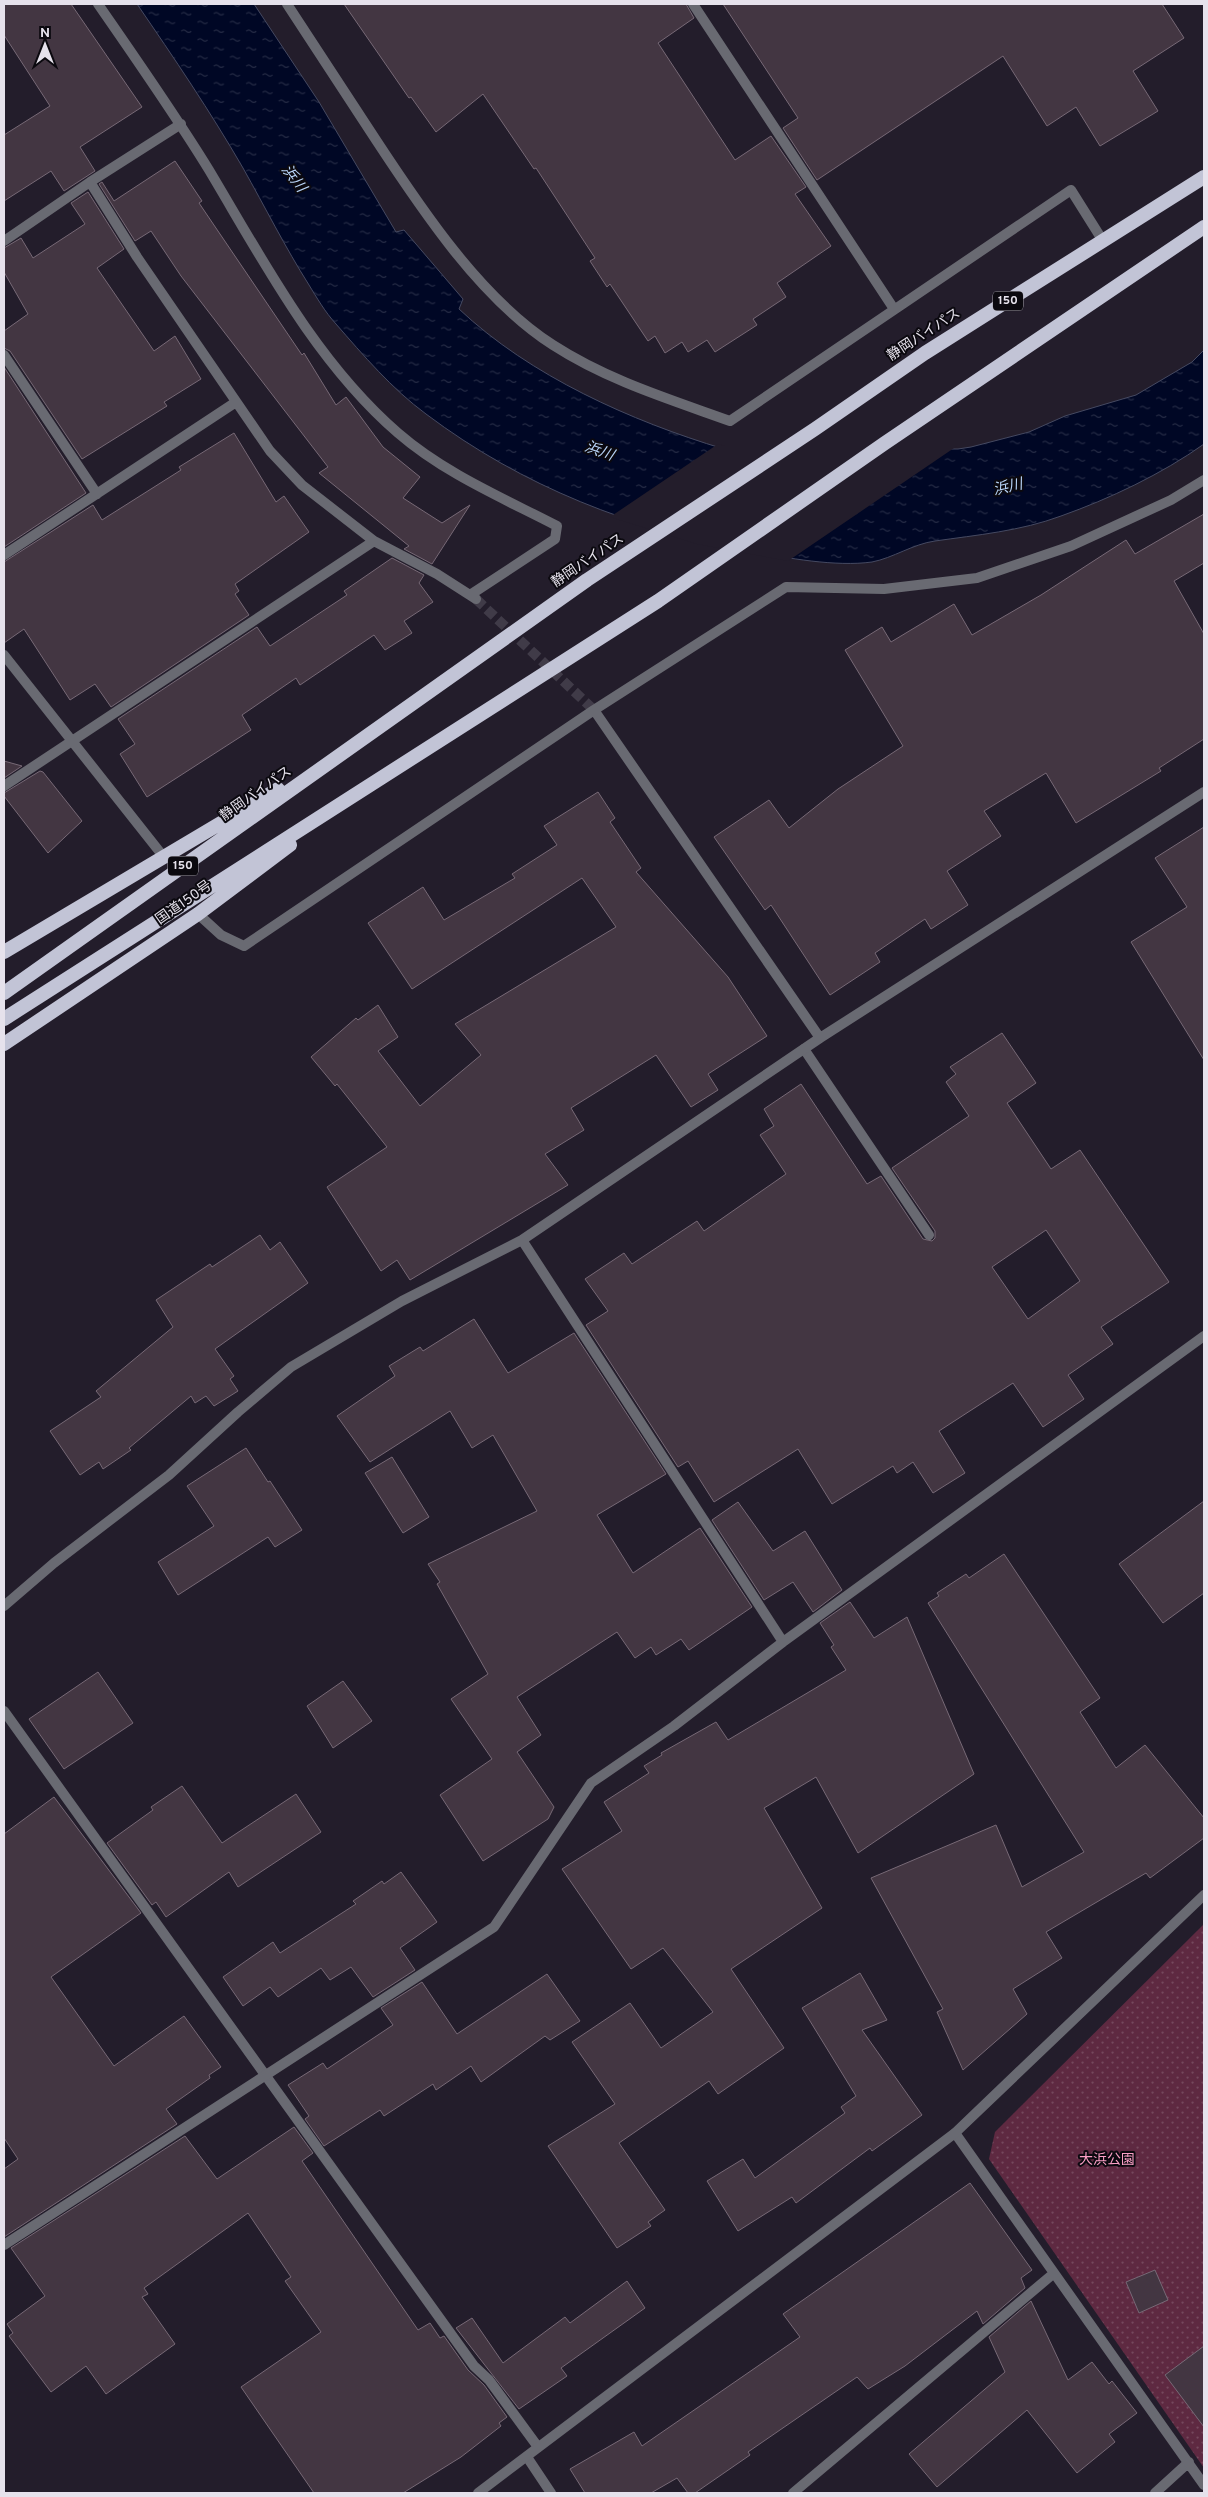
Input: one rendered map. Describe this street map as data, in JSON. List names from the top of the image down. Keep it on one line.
{"streets":{"highway":["150","静岡バイパス","国道150号"]},"crossings":[["150","静岡バイパス"],["150","国道150号"]],"water":["浜川"],"parks":["大浜公園"],"north":"top"}
